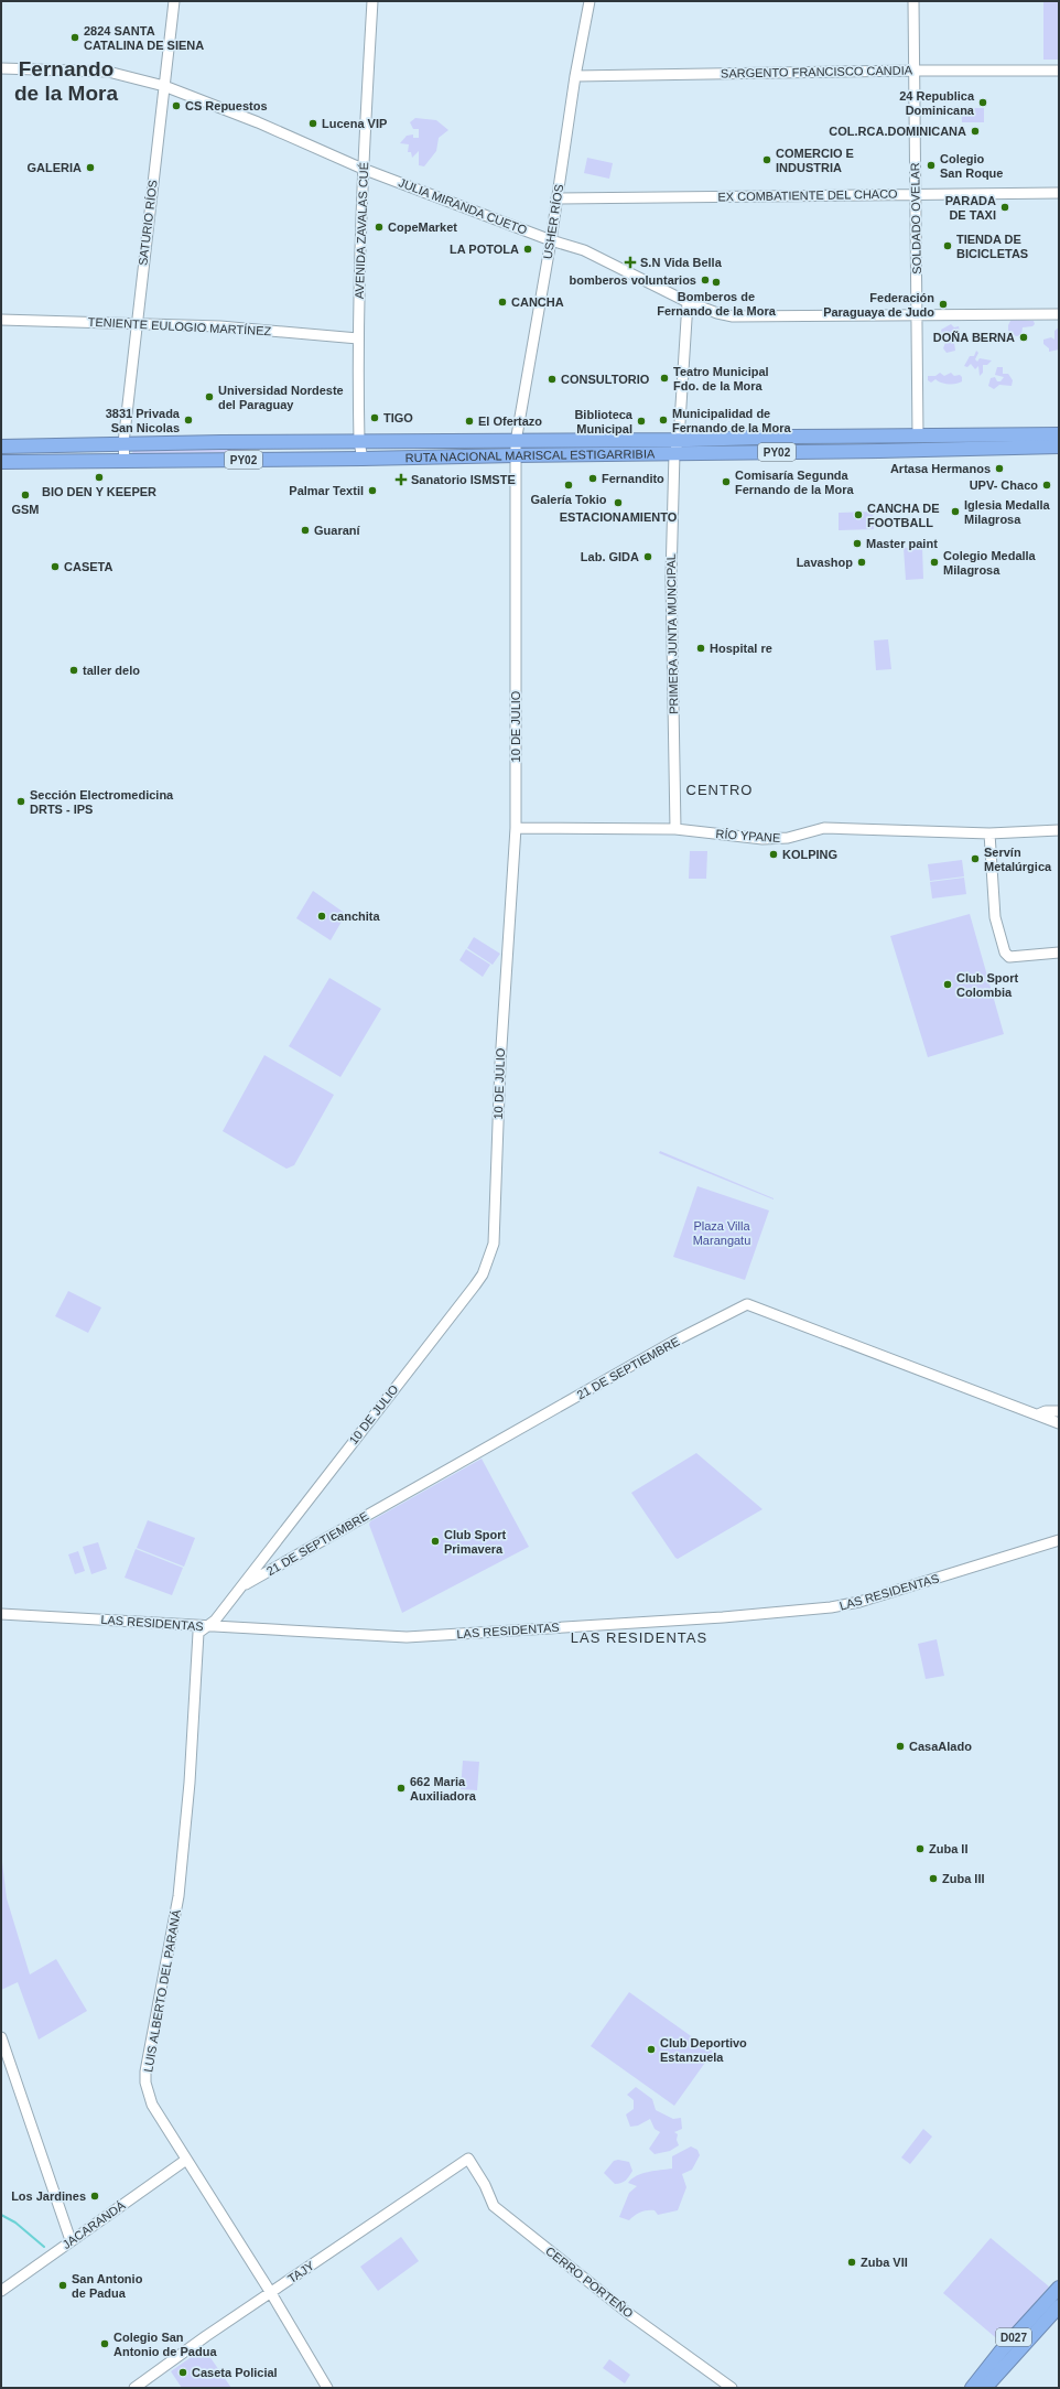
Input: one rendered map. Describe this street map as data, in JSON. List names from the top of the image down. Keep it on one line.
{"streets":{"highway":["PY02","RUTA NACIONAL MARISCAL ESTIGARRIBIA","D027"],"street":["SARGENTO FRANCISCO CANDIA","EX COMBATIENTE DEL CHACO","JULIA MIRANDA CUETO","SOLDADO OVELAR","USHER RÍOS","SATURIO RÍOS","AVENIDA ZAVALAS CUÉ","TENIENTE EULOGIO MARTÍNEZ","PRIMERA JUNTA MUNCIPAL","10 DE JULIO","RÍO YPANE","21 DE SEPTIEMBRE","LAS RESIDENTAS","LUIS ALBERTO DEL PARANÁ","JACARANDÁ","TAJY","CERRO PORTEÑO"]},"crossings":[["SARGENTO FRANCISCO CANDIA","SOLDADO OVELAR"],["SARGENTO FRANCISCO CANDIA","USHER RÍOS"],["EX COMBATIENTE DEL CHACO","SOLDADO OVELAR"],["EX COMBATIENTE DEL CHACO","USHER RÍOS"],["JULIA MIRANDA CUETO","SOLDADO OVELAR"],["JULIA MIRANDA CUETO","USHER RÍOS"],["JULIA MIRANDA CUETO","SATURIO RÍOS"],["JULIA MIRANDA CUETO","AVENIDA ZAVALAS CUÉ"],["JULIA MIRANDA CUETO","PRIMERA JUNTA MUNCIPAL"],["SOLDADO OVELAR","RUTA NACIONAL MARISCAL ESTIGARRIBIA"],["USHER RÍOS","RUTA NACIONAL MARISCAL ESTIGARRIBIA"],["USHER RÍOS","10 DE JULIO"],["SATURIO RÍOS","TENIENTE EULOGIO MARTÍNEZ"],["SATURIO RÍOS","RUTA NACIONAL MARISCAL ESTIGARRIBIA"],["AVENIDA ZAVALAS CUÉ","TENIENTE EULOGIO MARTÍNEZ"],["AVENIDA ZAVALAS CUÉ","RUTA NACIONAL MARISCAL ESTIGARRIBIA"],["RUTA NACIONAL MARISCAL ESTIGARRIBIA","PRIMERA JUNTA MUNCIPAL"],["RUTA NACIONAL MARISCAL ESTIGARRIBIA","10 DE JULIO"],["PRIMERA JUNTA MUNCIPAL","RÍO YPANE"],["10 DE JULIO","RÍO YPANE"],["10 DE JULIO","21 DE SEPTIEMBRE"],["10 DE JULIO","LAS RESIDENTAS"],["10 DE JULIO","LUIS ALBERTO DEL PARANÁ"],["LAS RESIDENTAS","LUIS ALBERTO DEL PARANÁ"],["LUIS ALBERTO DEL PARANÁ","JACARANDÁ"],["LUIS ALBERTO DEL PARANÁ","TAJY"],["TAJY","CERRO PORTEÑO"]],"districts":["Fernando de la Mora","CENTRO","LAS RESIDENTAS"],"parks":["Plaza Villa Marangatu"],"places":{"other":["2824 SANTA CATALINA DE SIENA","24 Republica Dominicana","CS Repuestos","Lucena VIP","COL.RCA.DOMINICANA","COMERCIO E INDUSTRIA","Colegio San Roque","GALERIA","PARADA DE TAXI","CopeMarket","TIENDA DE BICICLETAS","LA POTOLA","bomberos voluntarios","Bomberos de Fernando de la Mora","CANCHA","Federación Paraguaya de Judo","DOÑA BERNA","Teatro Municipal Fdo. de la Mora","CONSULTORIO","Universidad Nordeste del Paraguay","TIGO","3831 Privada San Nicolas","Municipalidad de Fernando de la Mora","El Ofertazo","Biblioteca Municipal","Artasa Hermanos","BIO DEN Y KEEPER","Fernandito","Comisaría Segunda Fernando de la Mora","Galería Tokio","UPV- Chaco","Palmar Textil","GSM","ESTACIONAMIENTO","Iglesia Medalla Milagrosa","CANCHA DE FOOTBALL","Guaraní","Master paint","Lab. GIDA","Lavashop","Colegio Medalla Milagrosa","CASETA","Hospital re","taller delo","Sección Electromedicina DRTS - IPS","KOLPING","Servín Metalúrgica","canchita","Club Sport Colombia","Club Sport Primavera","CasaAlado","662 Maria Auxiliadora","Zuba II","Zuba III","Club Deportivo Estanzuela","Los Jardines","Zuba VII","San Antonio de Padua","Colegio San Antonio de Padua","Caseta Policial"],"health":["S.N Vida Bella","Sanatorio ISMSTE"]}}
